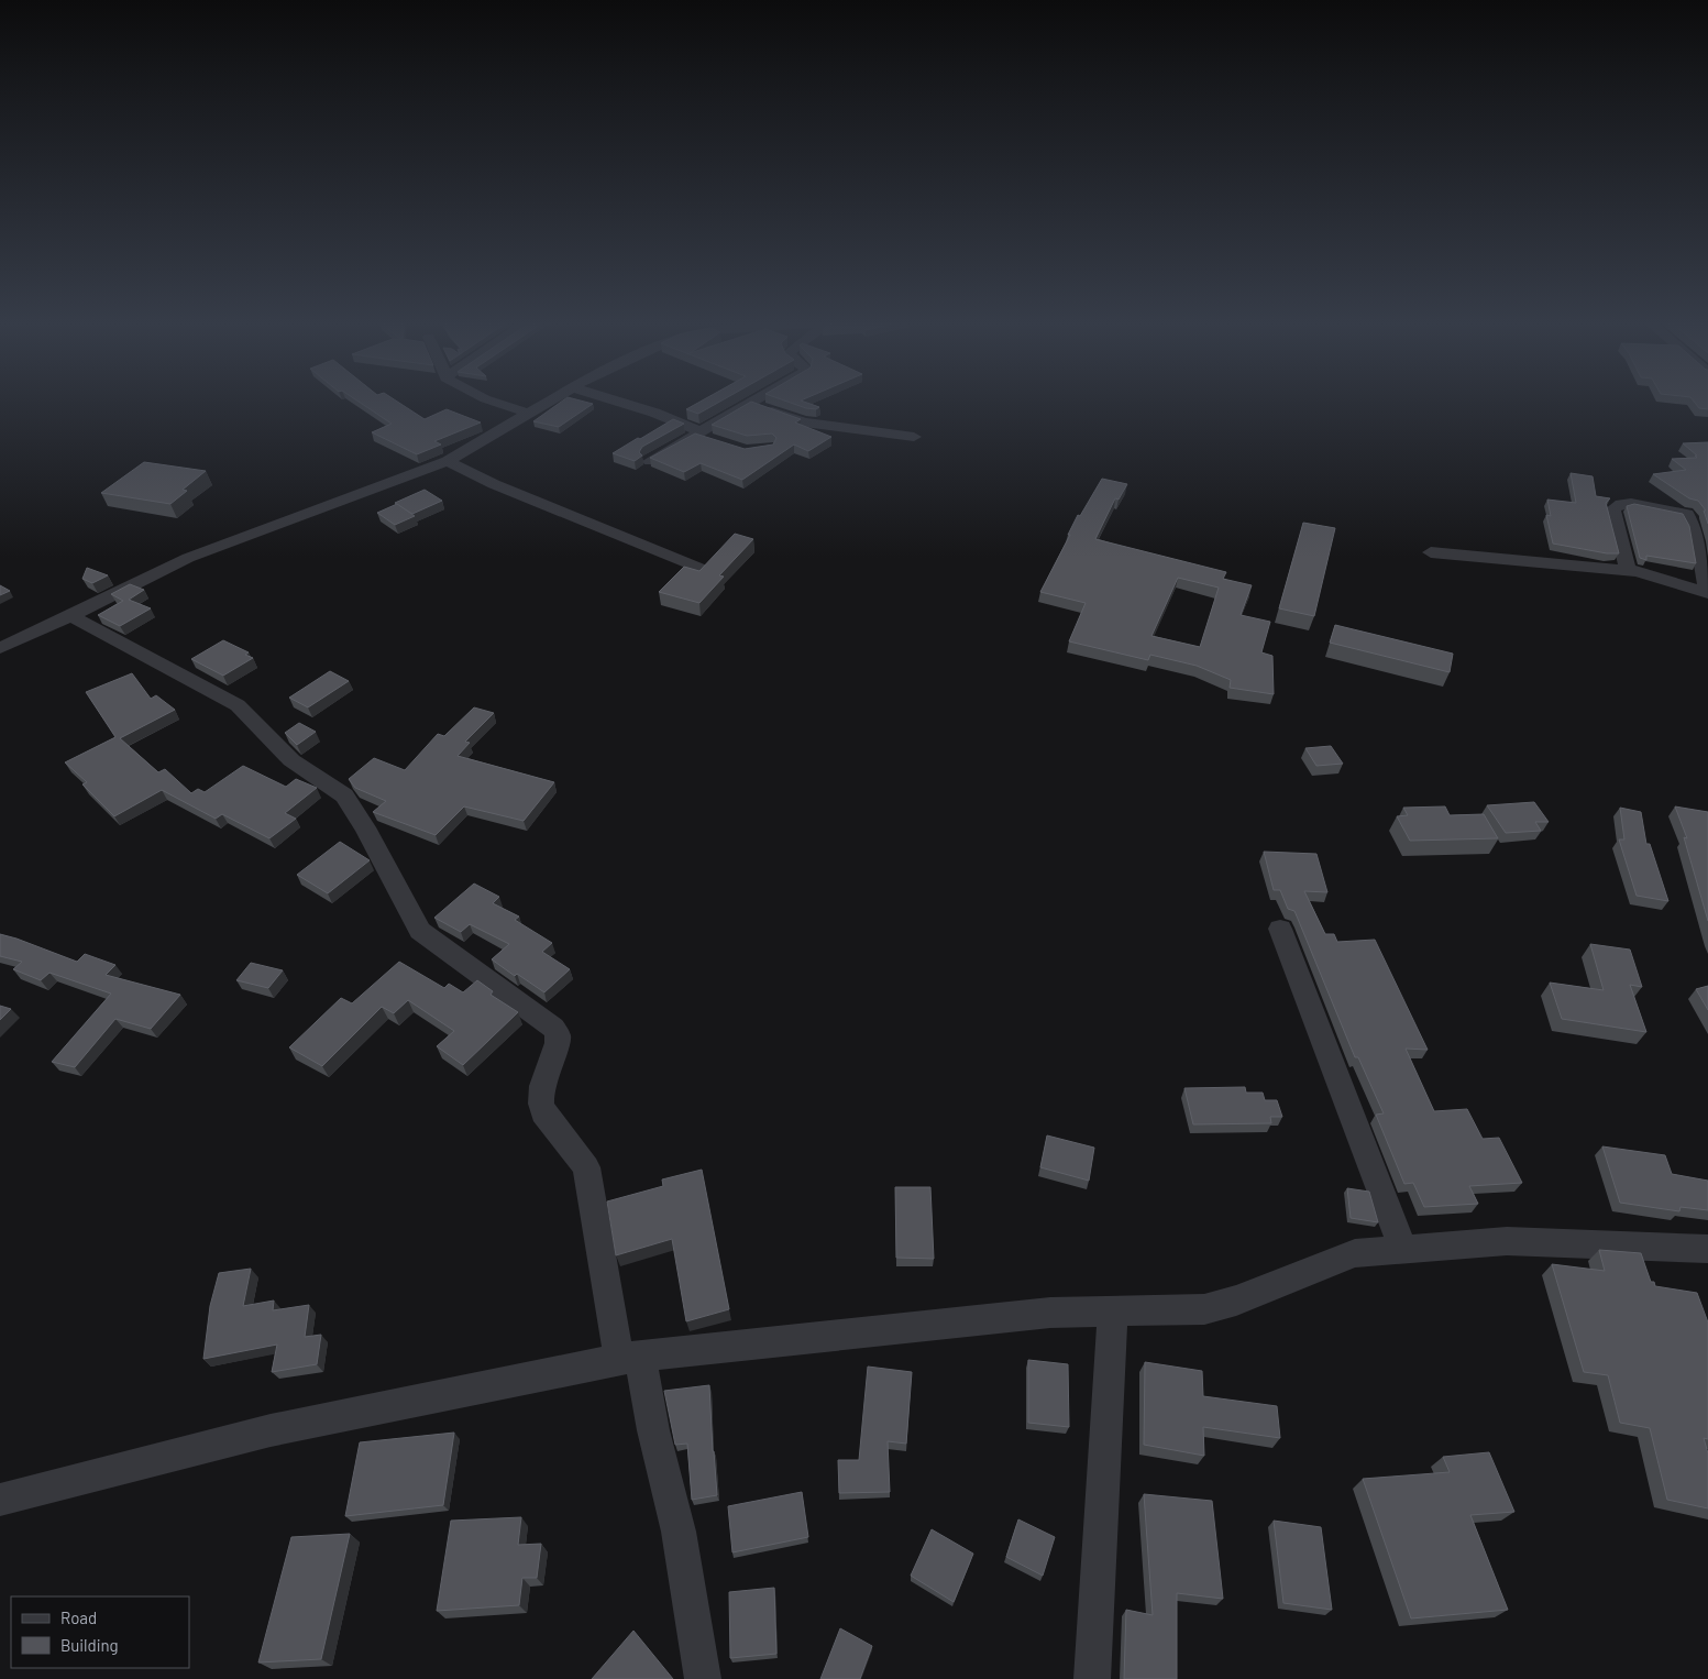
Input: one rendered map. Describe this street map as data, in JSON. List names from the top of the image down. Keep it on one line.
{"legend":["Road","Building"]}
